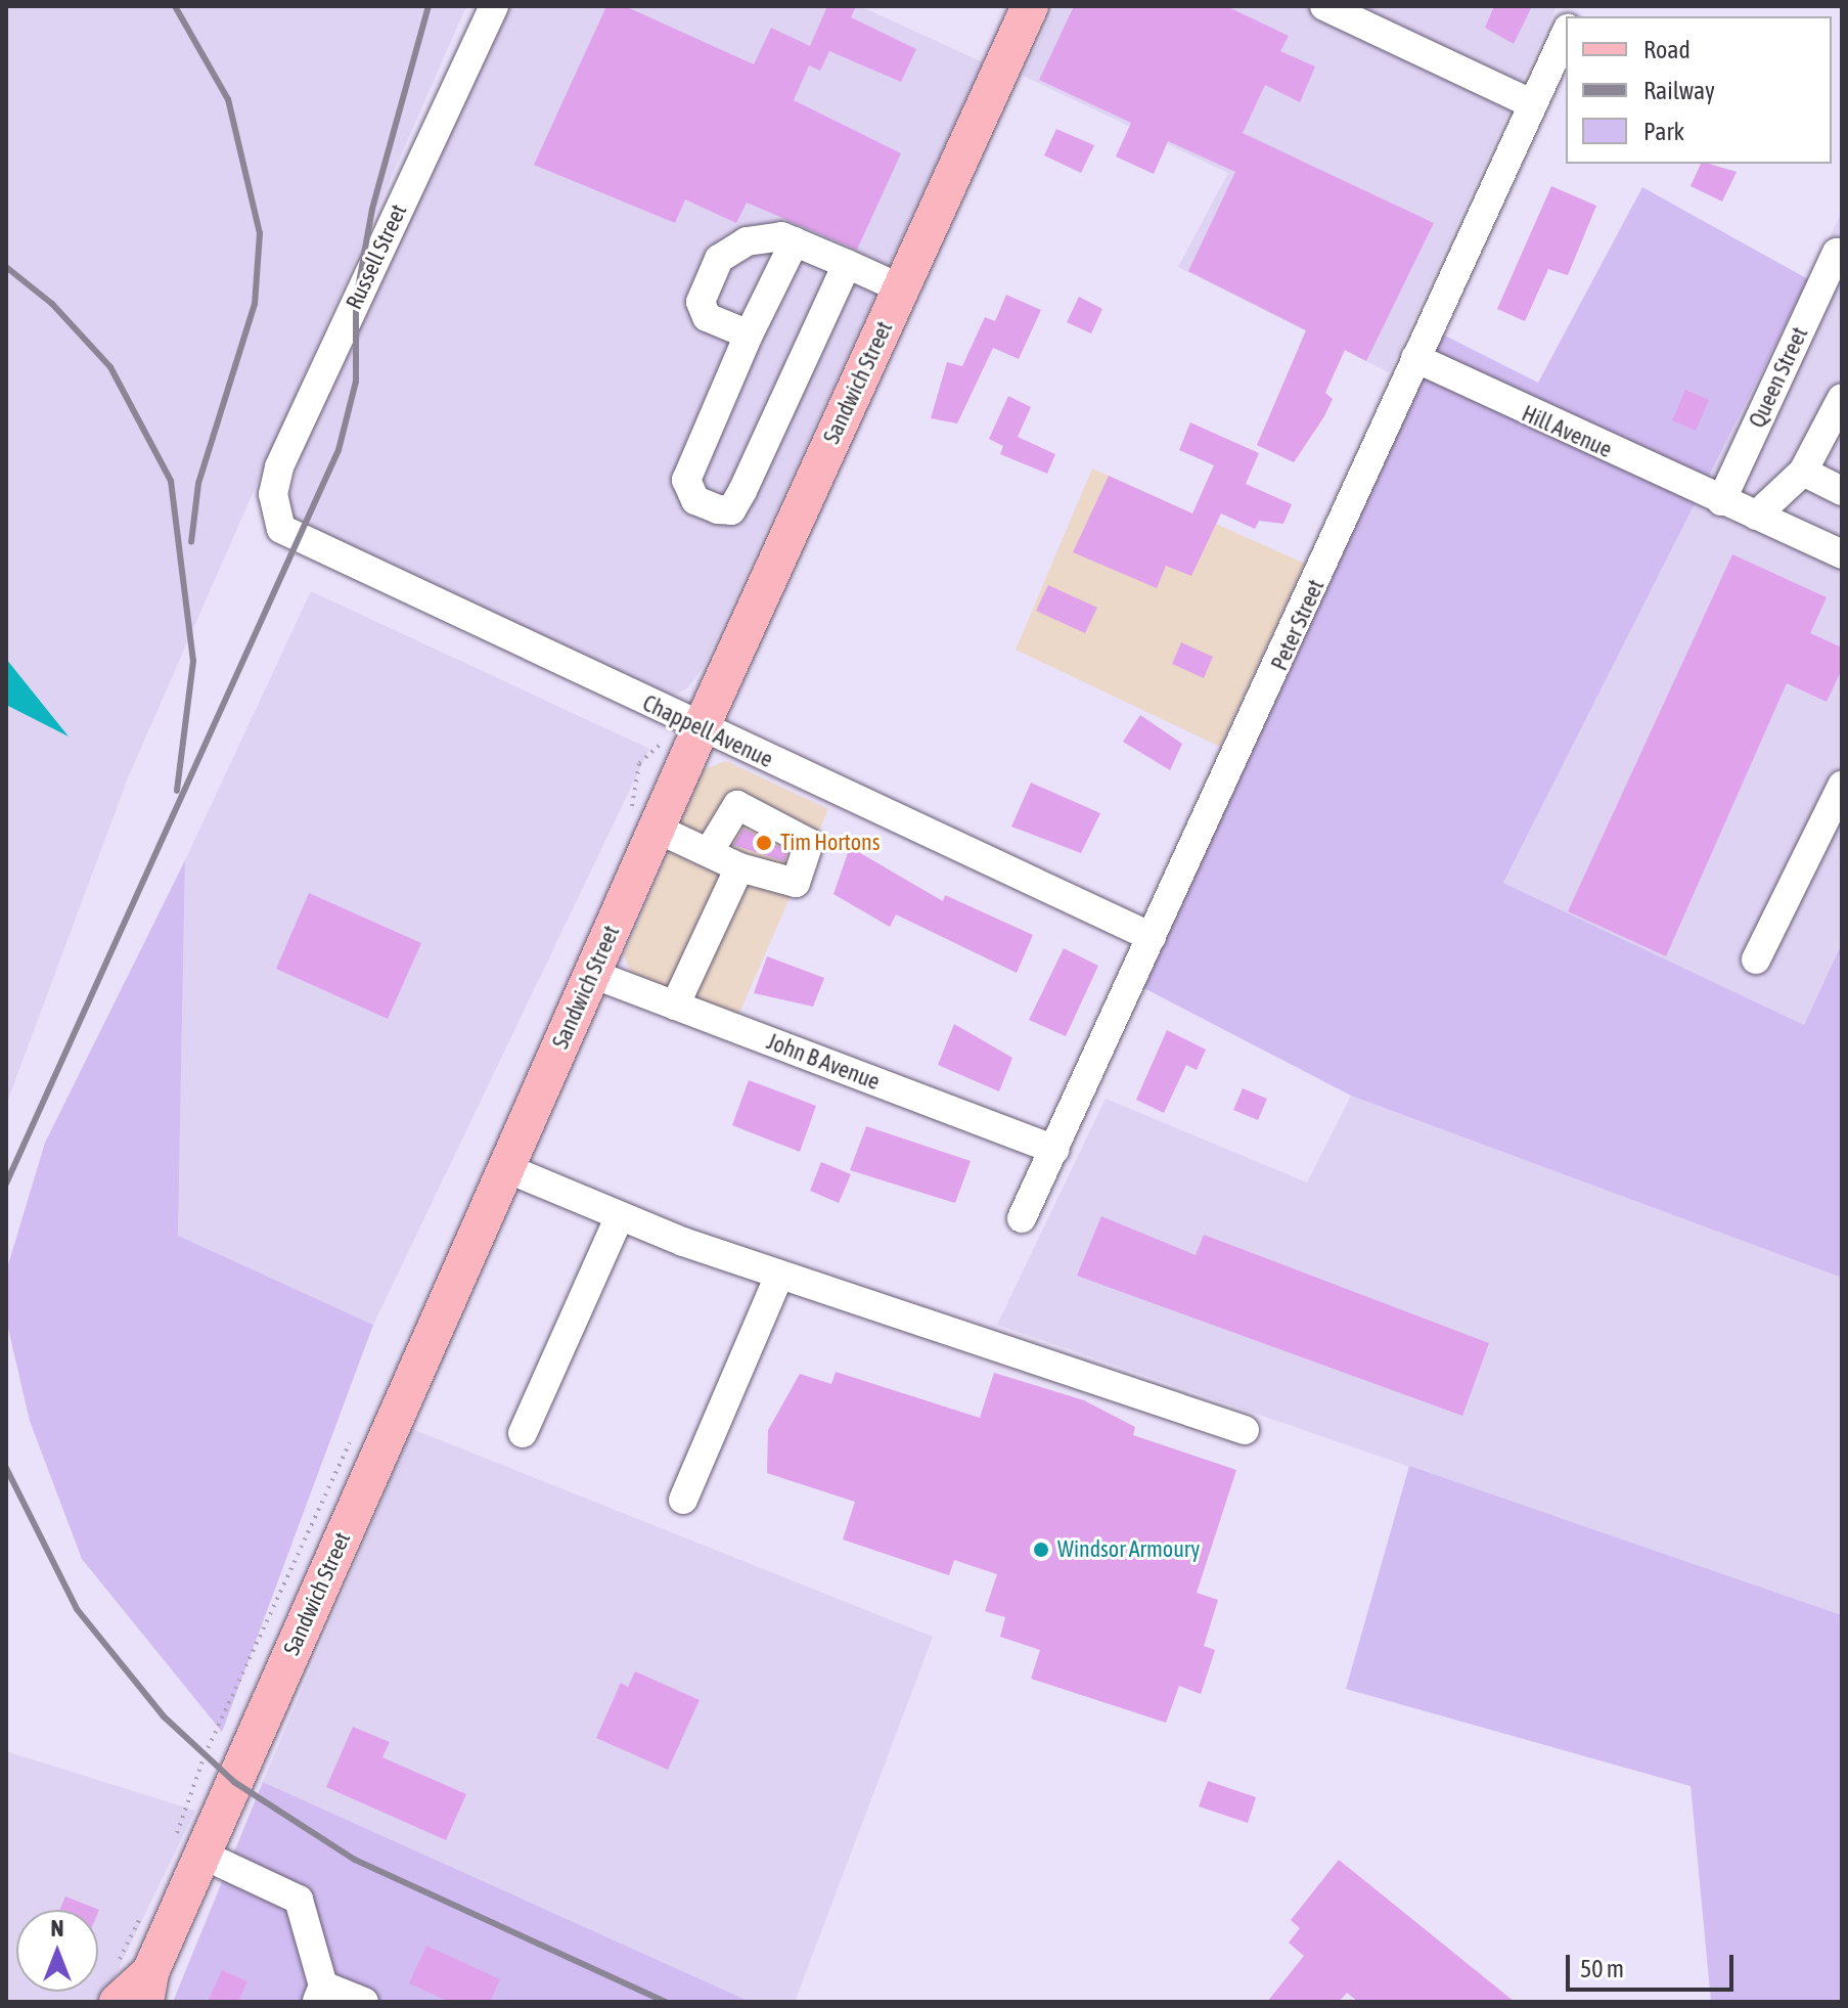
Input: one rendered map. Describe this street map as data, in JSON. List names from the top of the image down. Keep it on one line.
{"streets":{"main road":["Sandwich Street"],"street":["Russell Street","Queen Street","Hill Avenue","Peter Street","Chappell Avenue","John B Avenue"]},"crossings":[["Russell Street","Chappell Avenue"],["Queen Street","Hill Avenue"],["Sandwich Street","Chappell Avenue"],["Sandwich Street","John B Avenue"],["Hill Avenue","Peter Street"],["Peter Street","Chappell Avenue"],["Peter Street","John B Avenue"]],"places":["Tim Hortons","Windsor Armoury"],"legend":["Road","Railway","Park"],"scale_bar":"50 m","north":"top"}
